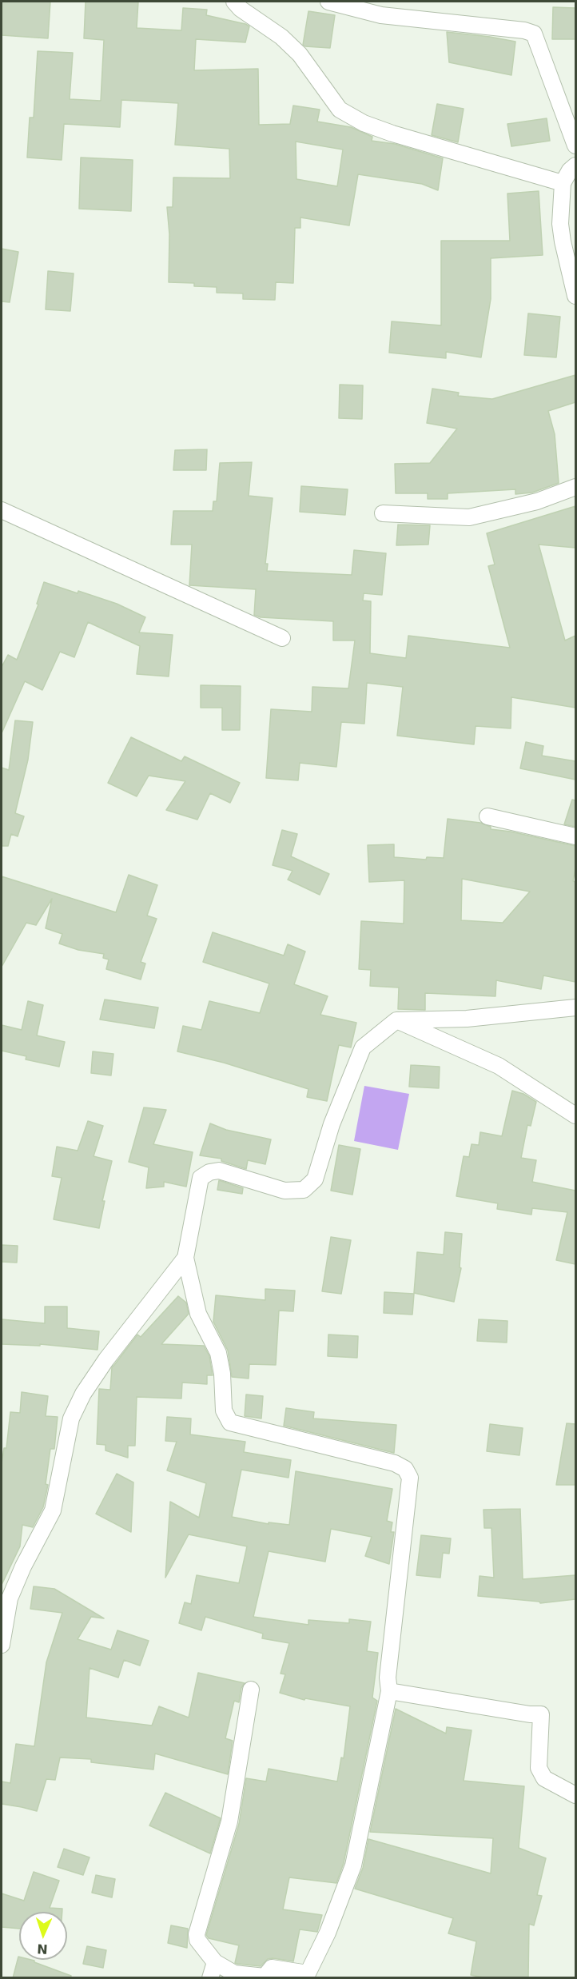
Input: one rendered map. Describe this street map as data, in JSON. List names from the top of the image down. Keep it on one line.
{"north":"bottom"}
